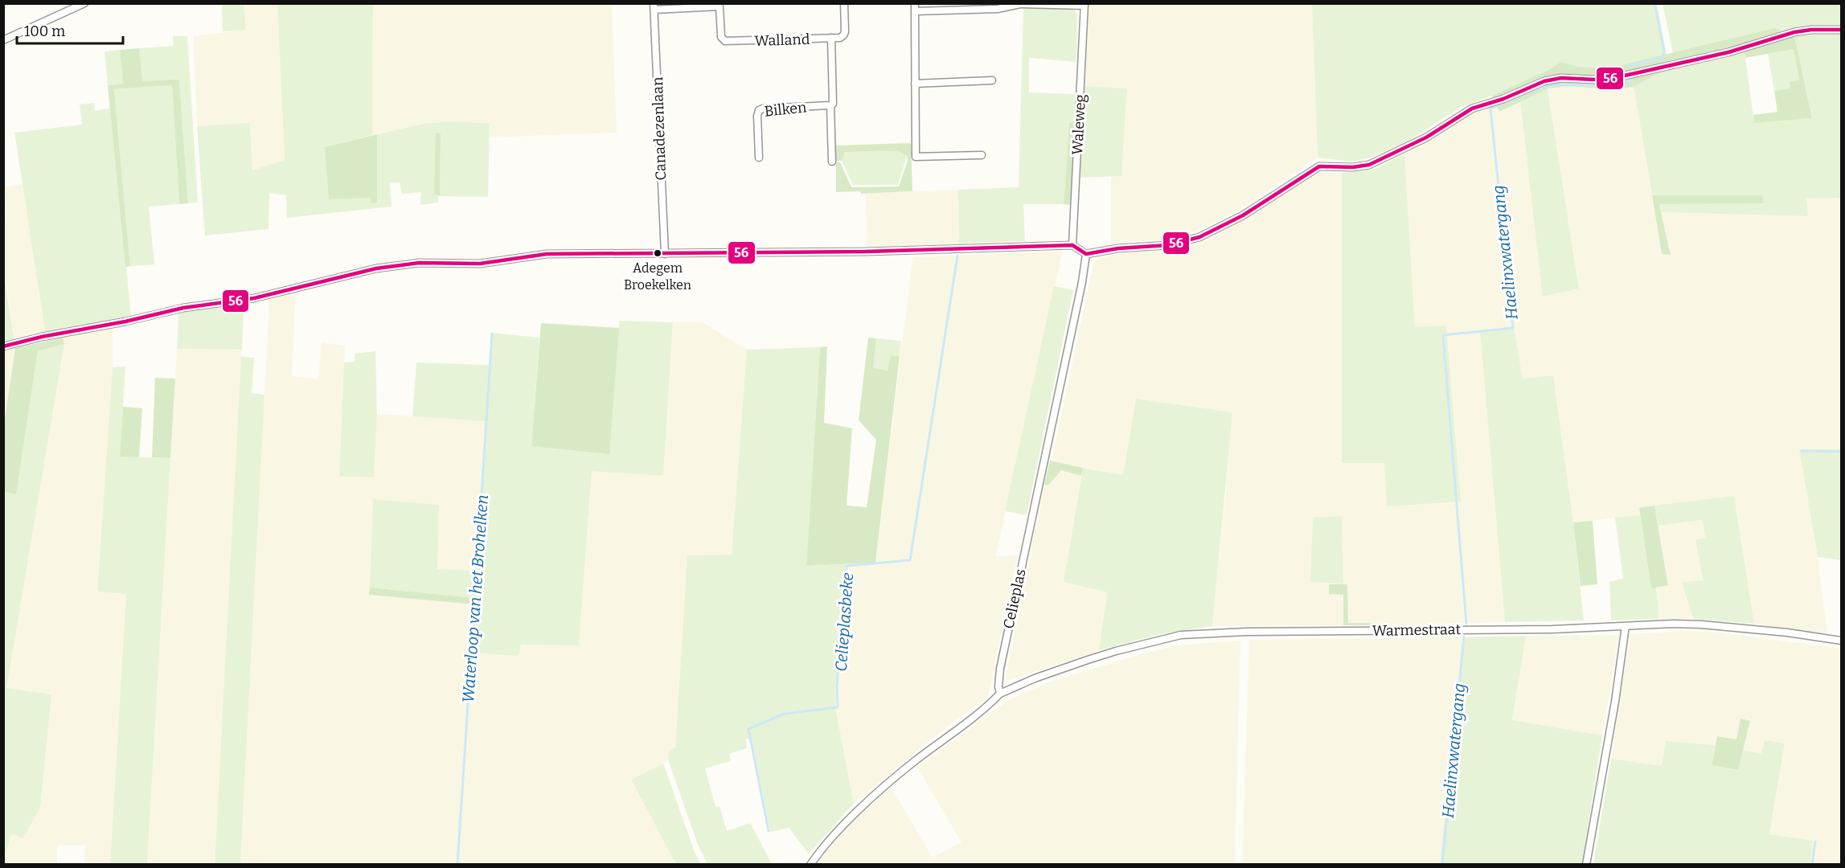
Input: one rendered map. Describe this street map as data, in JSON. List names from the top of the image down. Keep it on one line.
{"streets":{"street":["Walland","Bilken","Waleweg","Canadezenlaan","Celieplas","Warmestraat"]},"crossings":[["Walland","Canadezenlaan"],["Celieplas","Warmestraat"]],"water":["Haelinxwatergang","Waterloop van het Brohelken","Celieplasbeke"],"places":["Adegem Broekelken"],"lines":["transit line 56"],"scale_bar":"100 m"}
